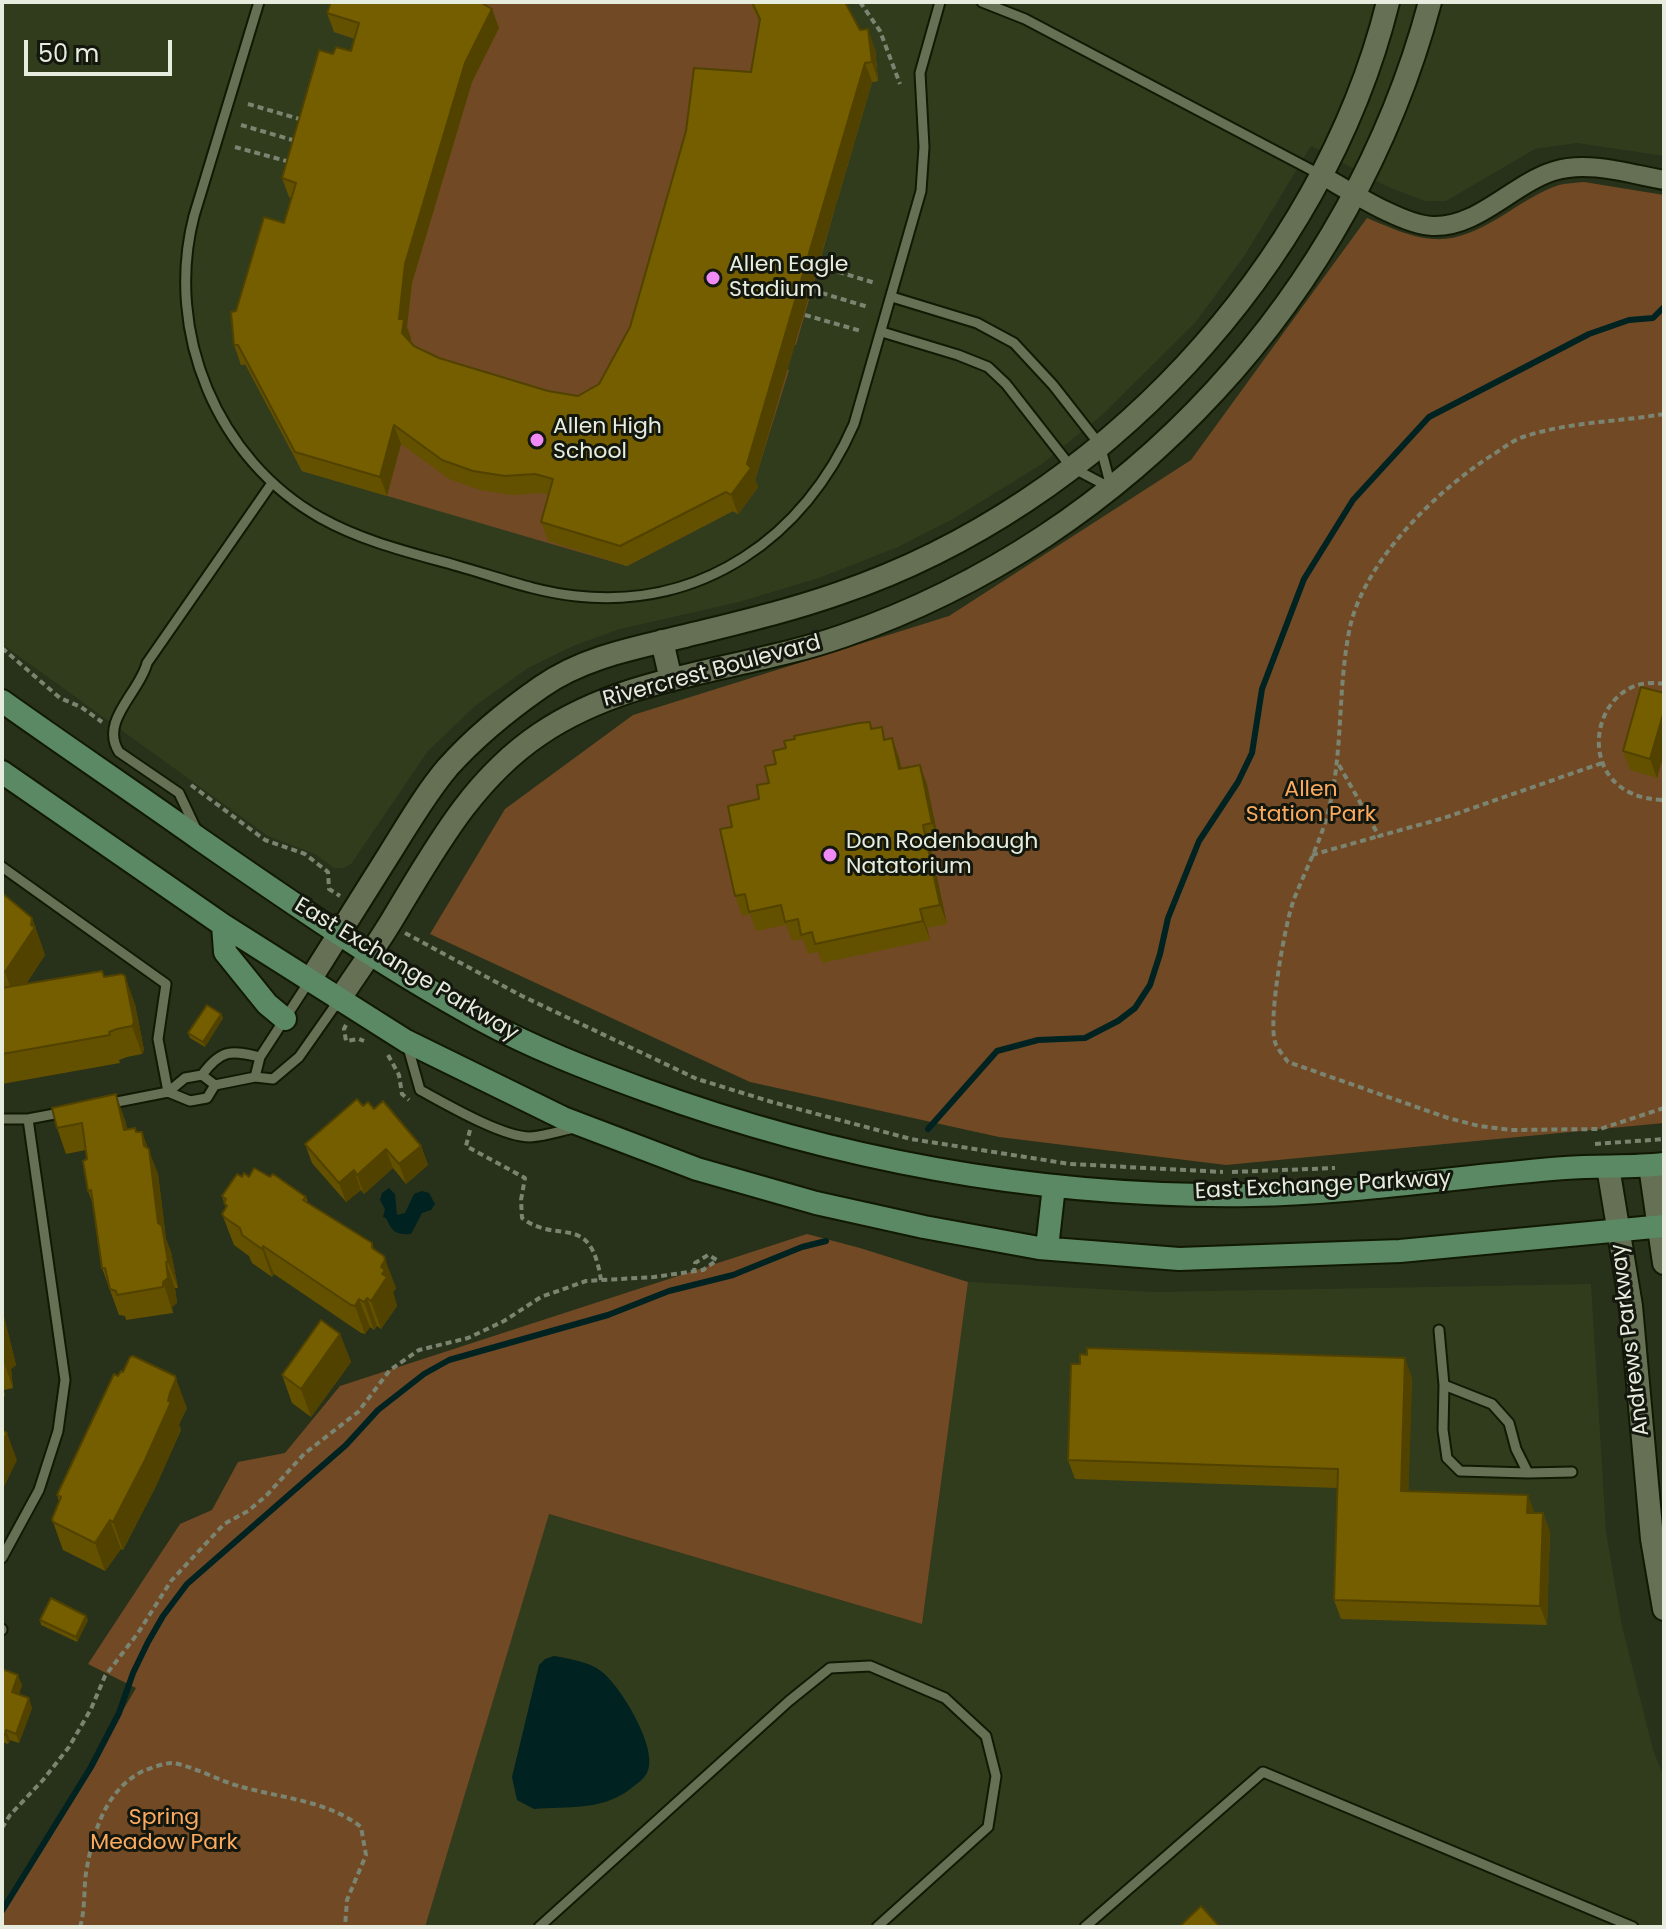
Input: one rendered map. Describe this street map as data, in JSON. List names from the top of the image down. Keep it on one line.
{"streets":{"main road":["East Exchange Parkway"],"street":["Rivercrest Boulevard","Andrews Parkway"]},"crossings":[["Rivercrest Boulevard","East Exchange Parkway"],["East Exchange Parkway","Andrews Parkway"]],"parks":["Allen Station Park","Spring Meadow Park"],"places":["Allen Eagle Stadium","Allen High School","Don Rodenbaugh Natatorium"],"scale_bar":"50 m"}
